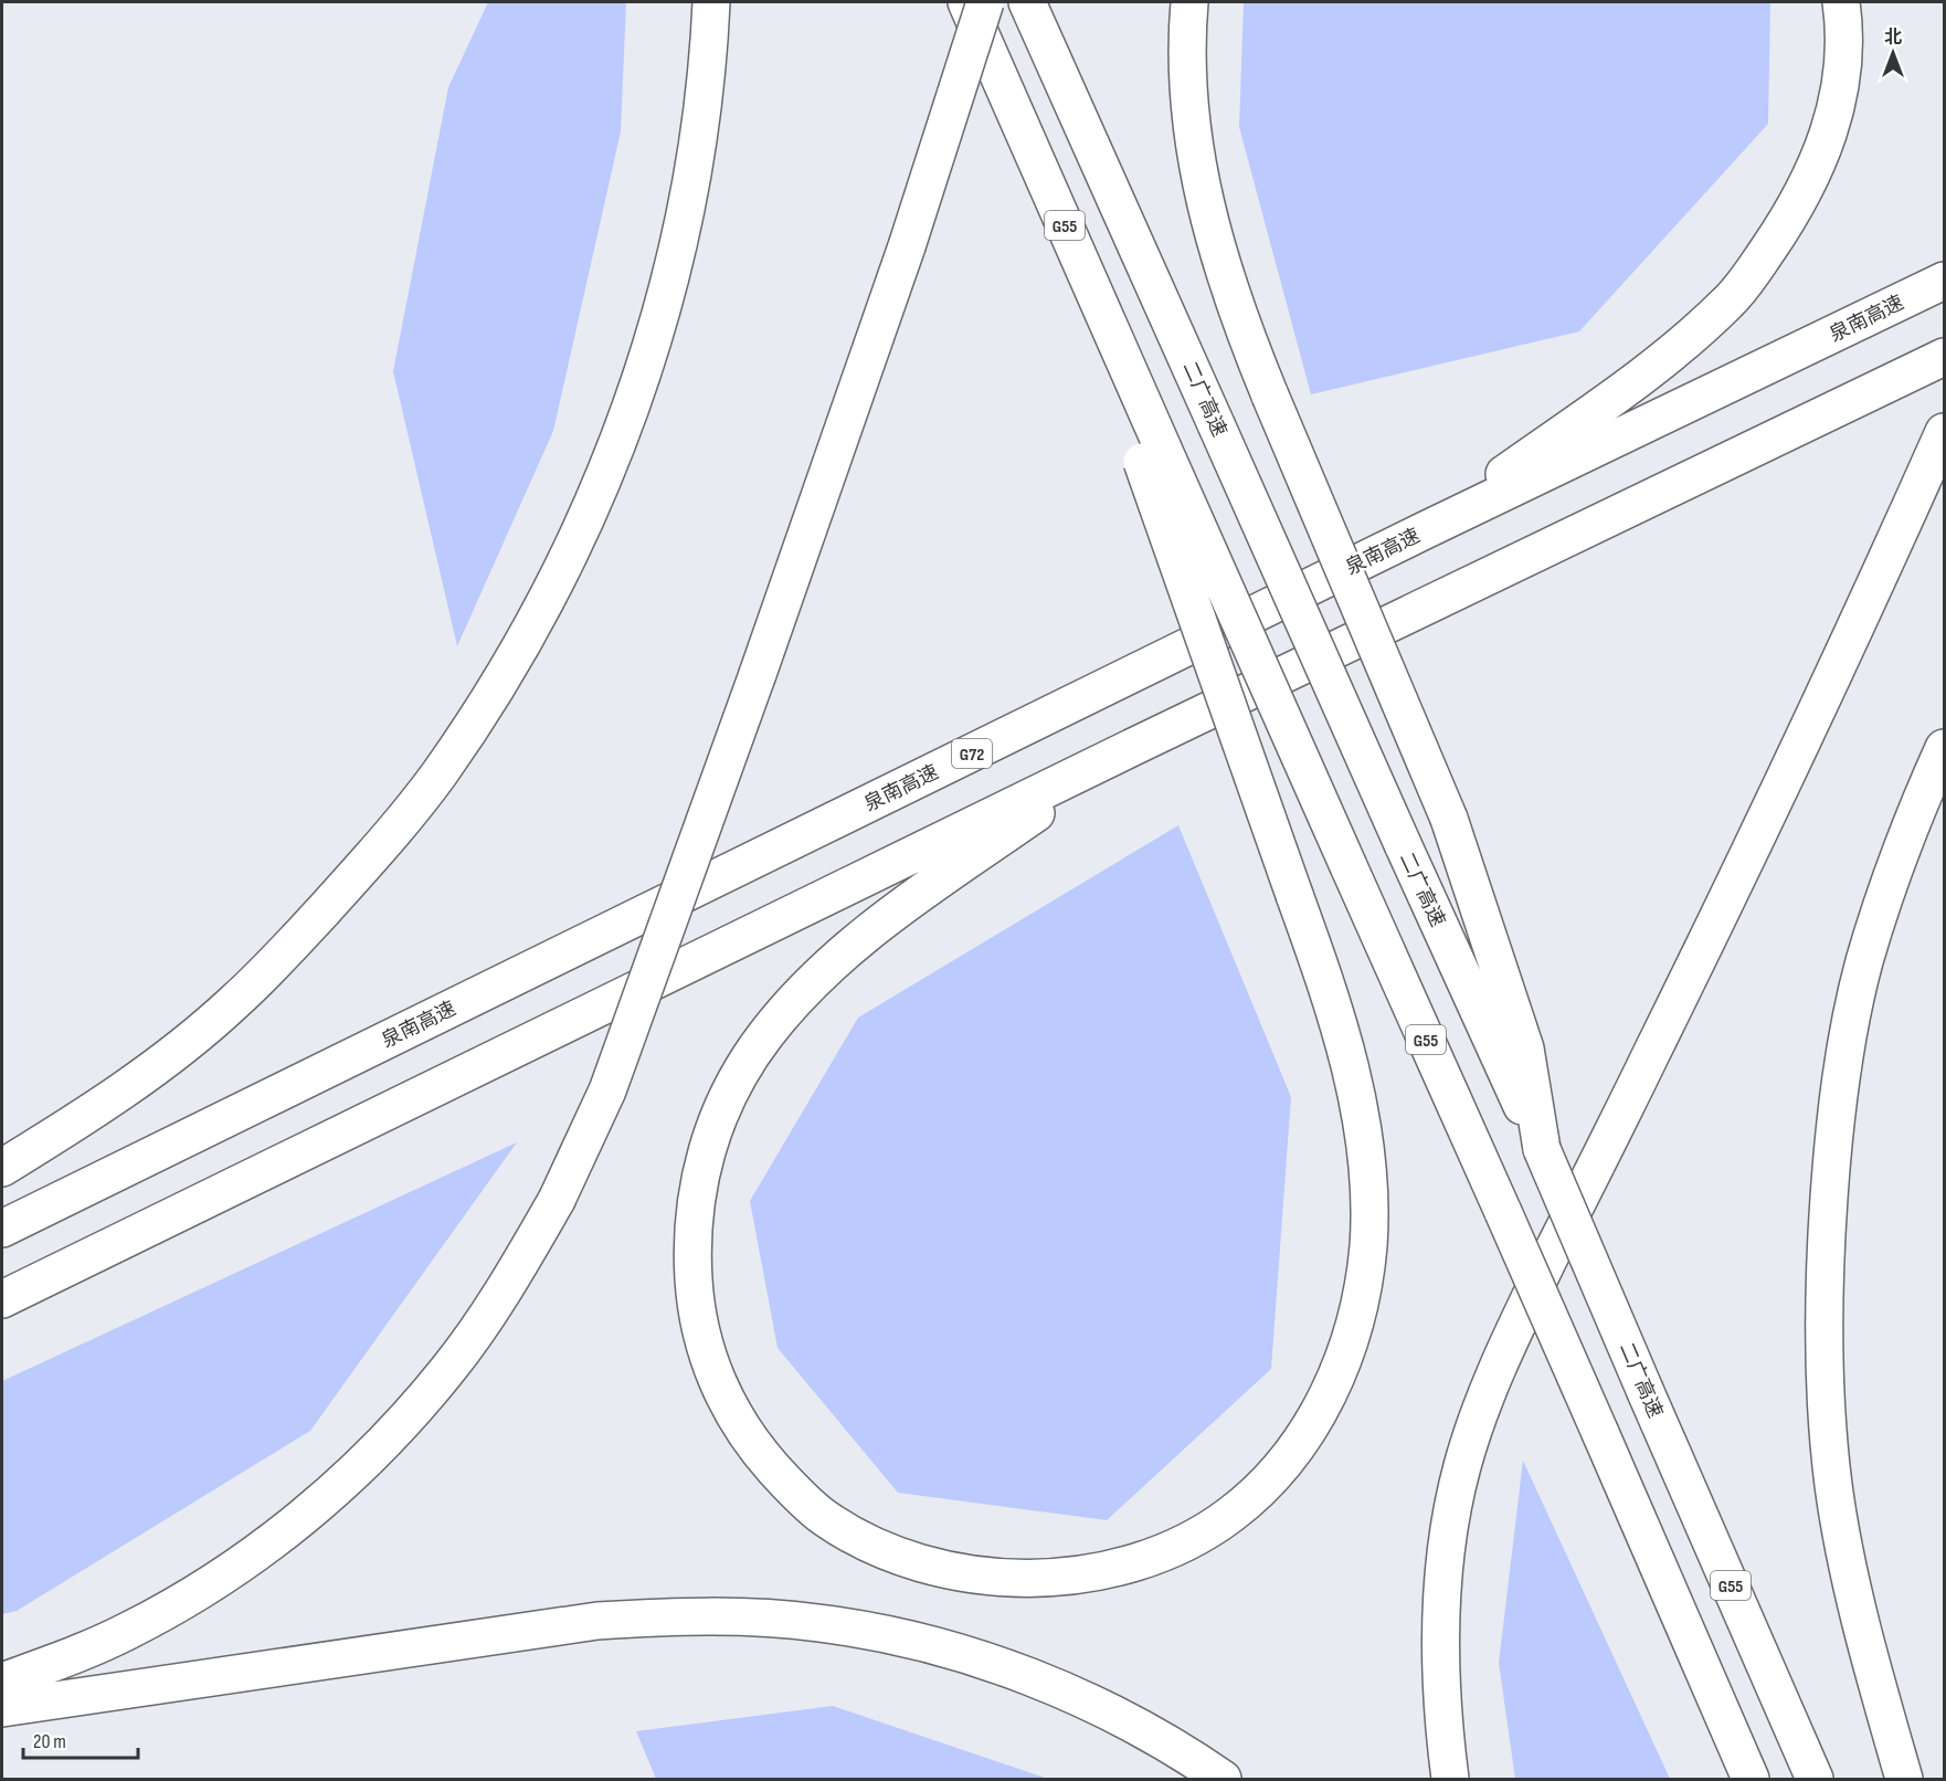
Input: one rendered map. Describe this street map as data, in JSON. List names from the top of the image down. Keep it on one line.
{"streets":{"highway":["G55","泉南高速","二广高速","G72"]},"scale_bar":"20 m","north":"top"}
